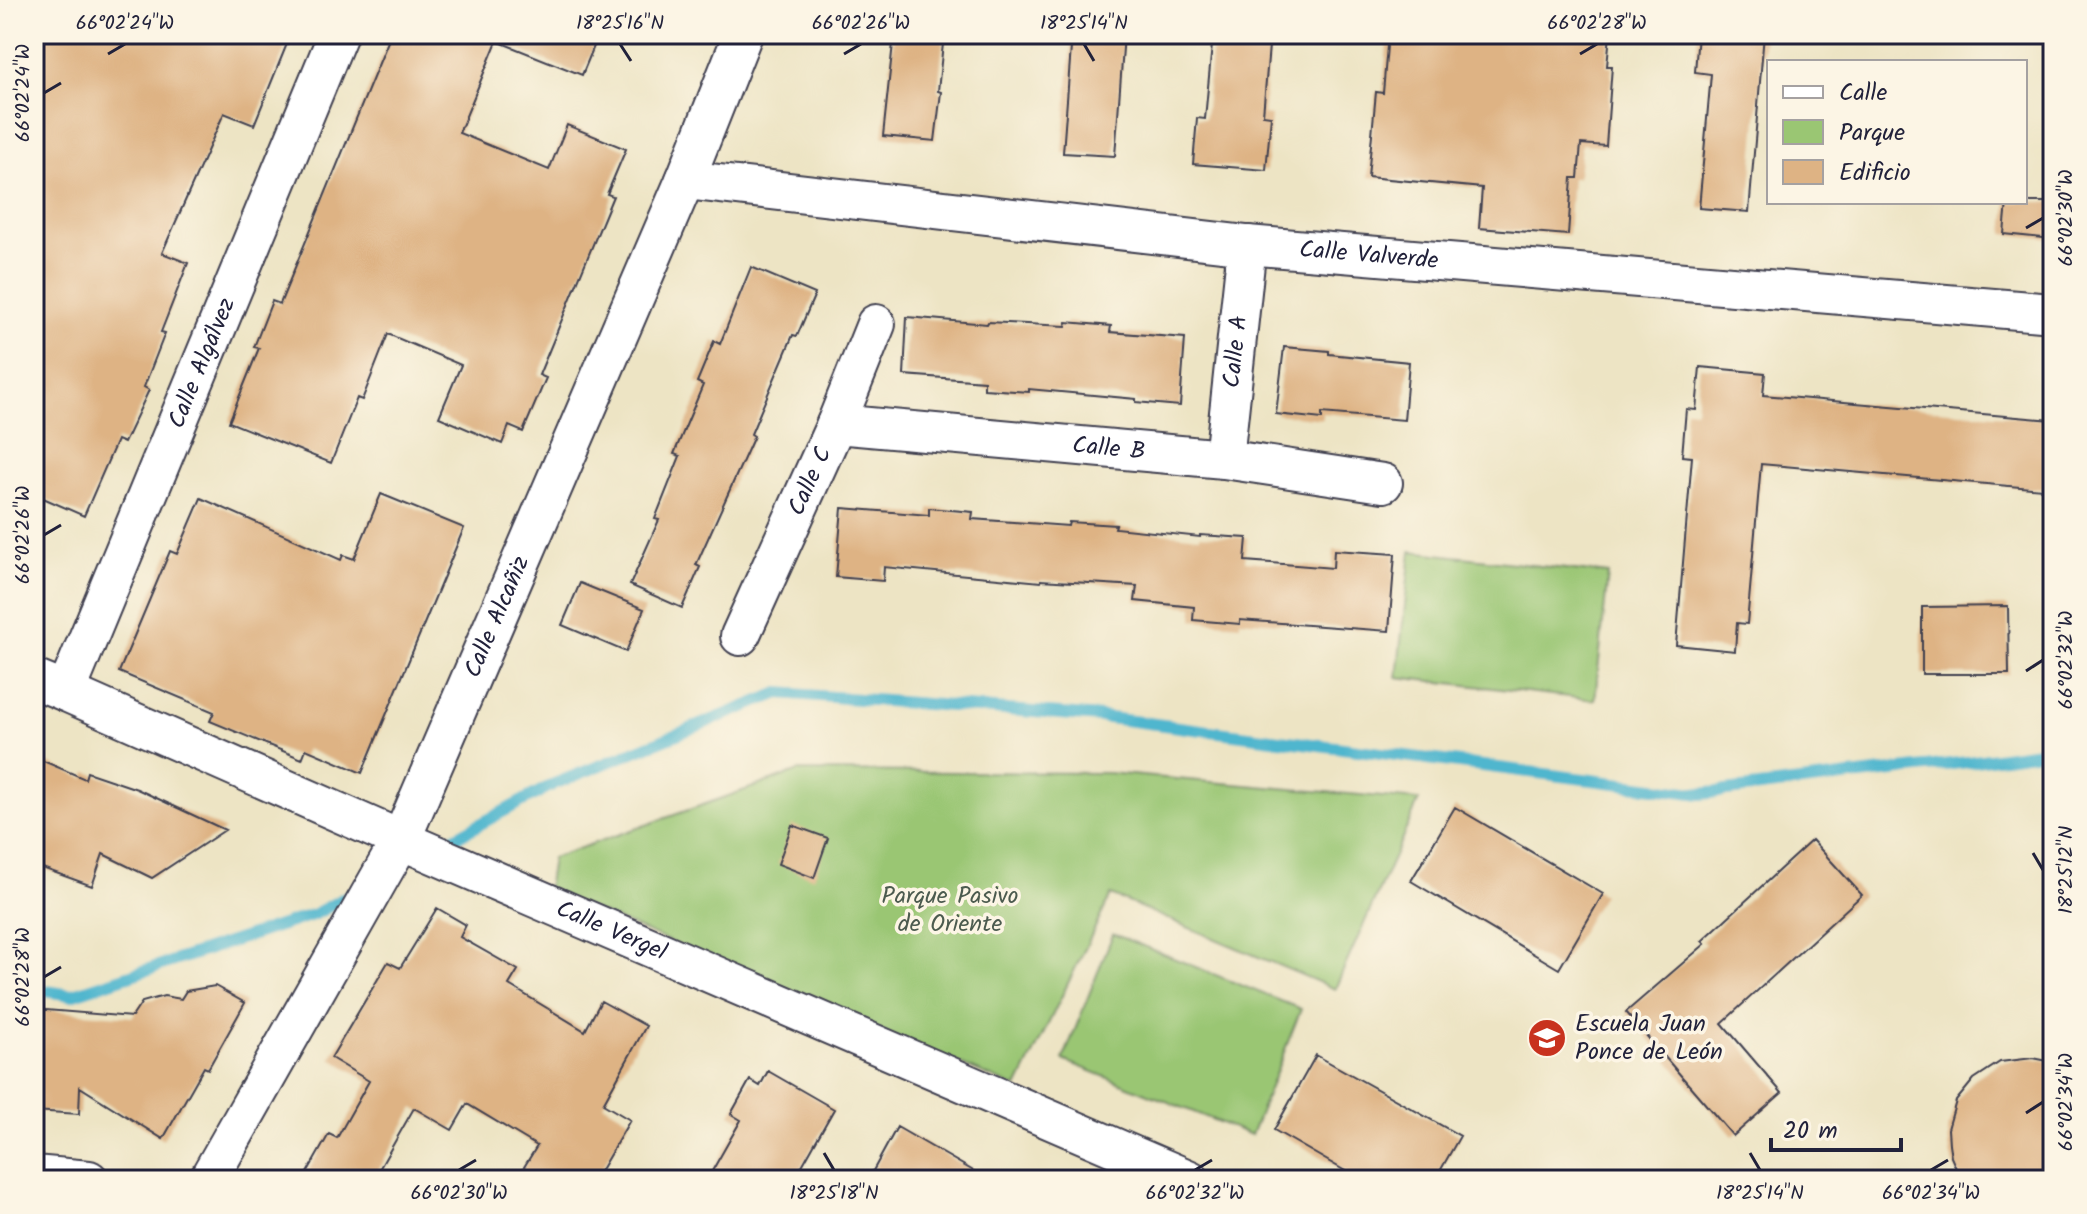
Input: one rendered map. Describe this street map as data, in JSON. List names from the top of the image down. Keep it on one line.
{"streets":{"street":["Calle Valverde","Calle A","Calle Algálvez","Calle B","Calle C","Calle Alcañiz","Calle Vergel"]},"crossings":[["Calle Valverde","Calle A"],["Calle Valverde","Calle Alcañiz"],["Calle A","Calle B"],["Calle Algálvez","Calle Vergel"],["Calle B","Calle C"],["Calle Alcañiz","Calle Vergel"]],"parks":["Parque Pasivo de Oriente"],"places":{"school or university":["Escuela Juan Ponce de León"]},"legend":["Calle","Parque","Edificio"],"scale_bar":"20 m","coordinates":["66°02'24\"W","18°25'16\"N","66°02'26\"W","18°25'14\"N","66°02'28\"W","66°02'30\"W","66°02'32\"W","18°25'12\"N","66°02'34\"W","18°25'18\"N"]}
